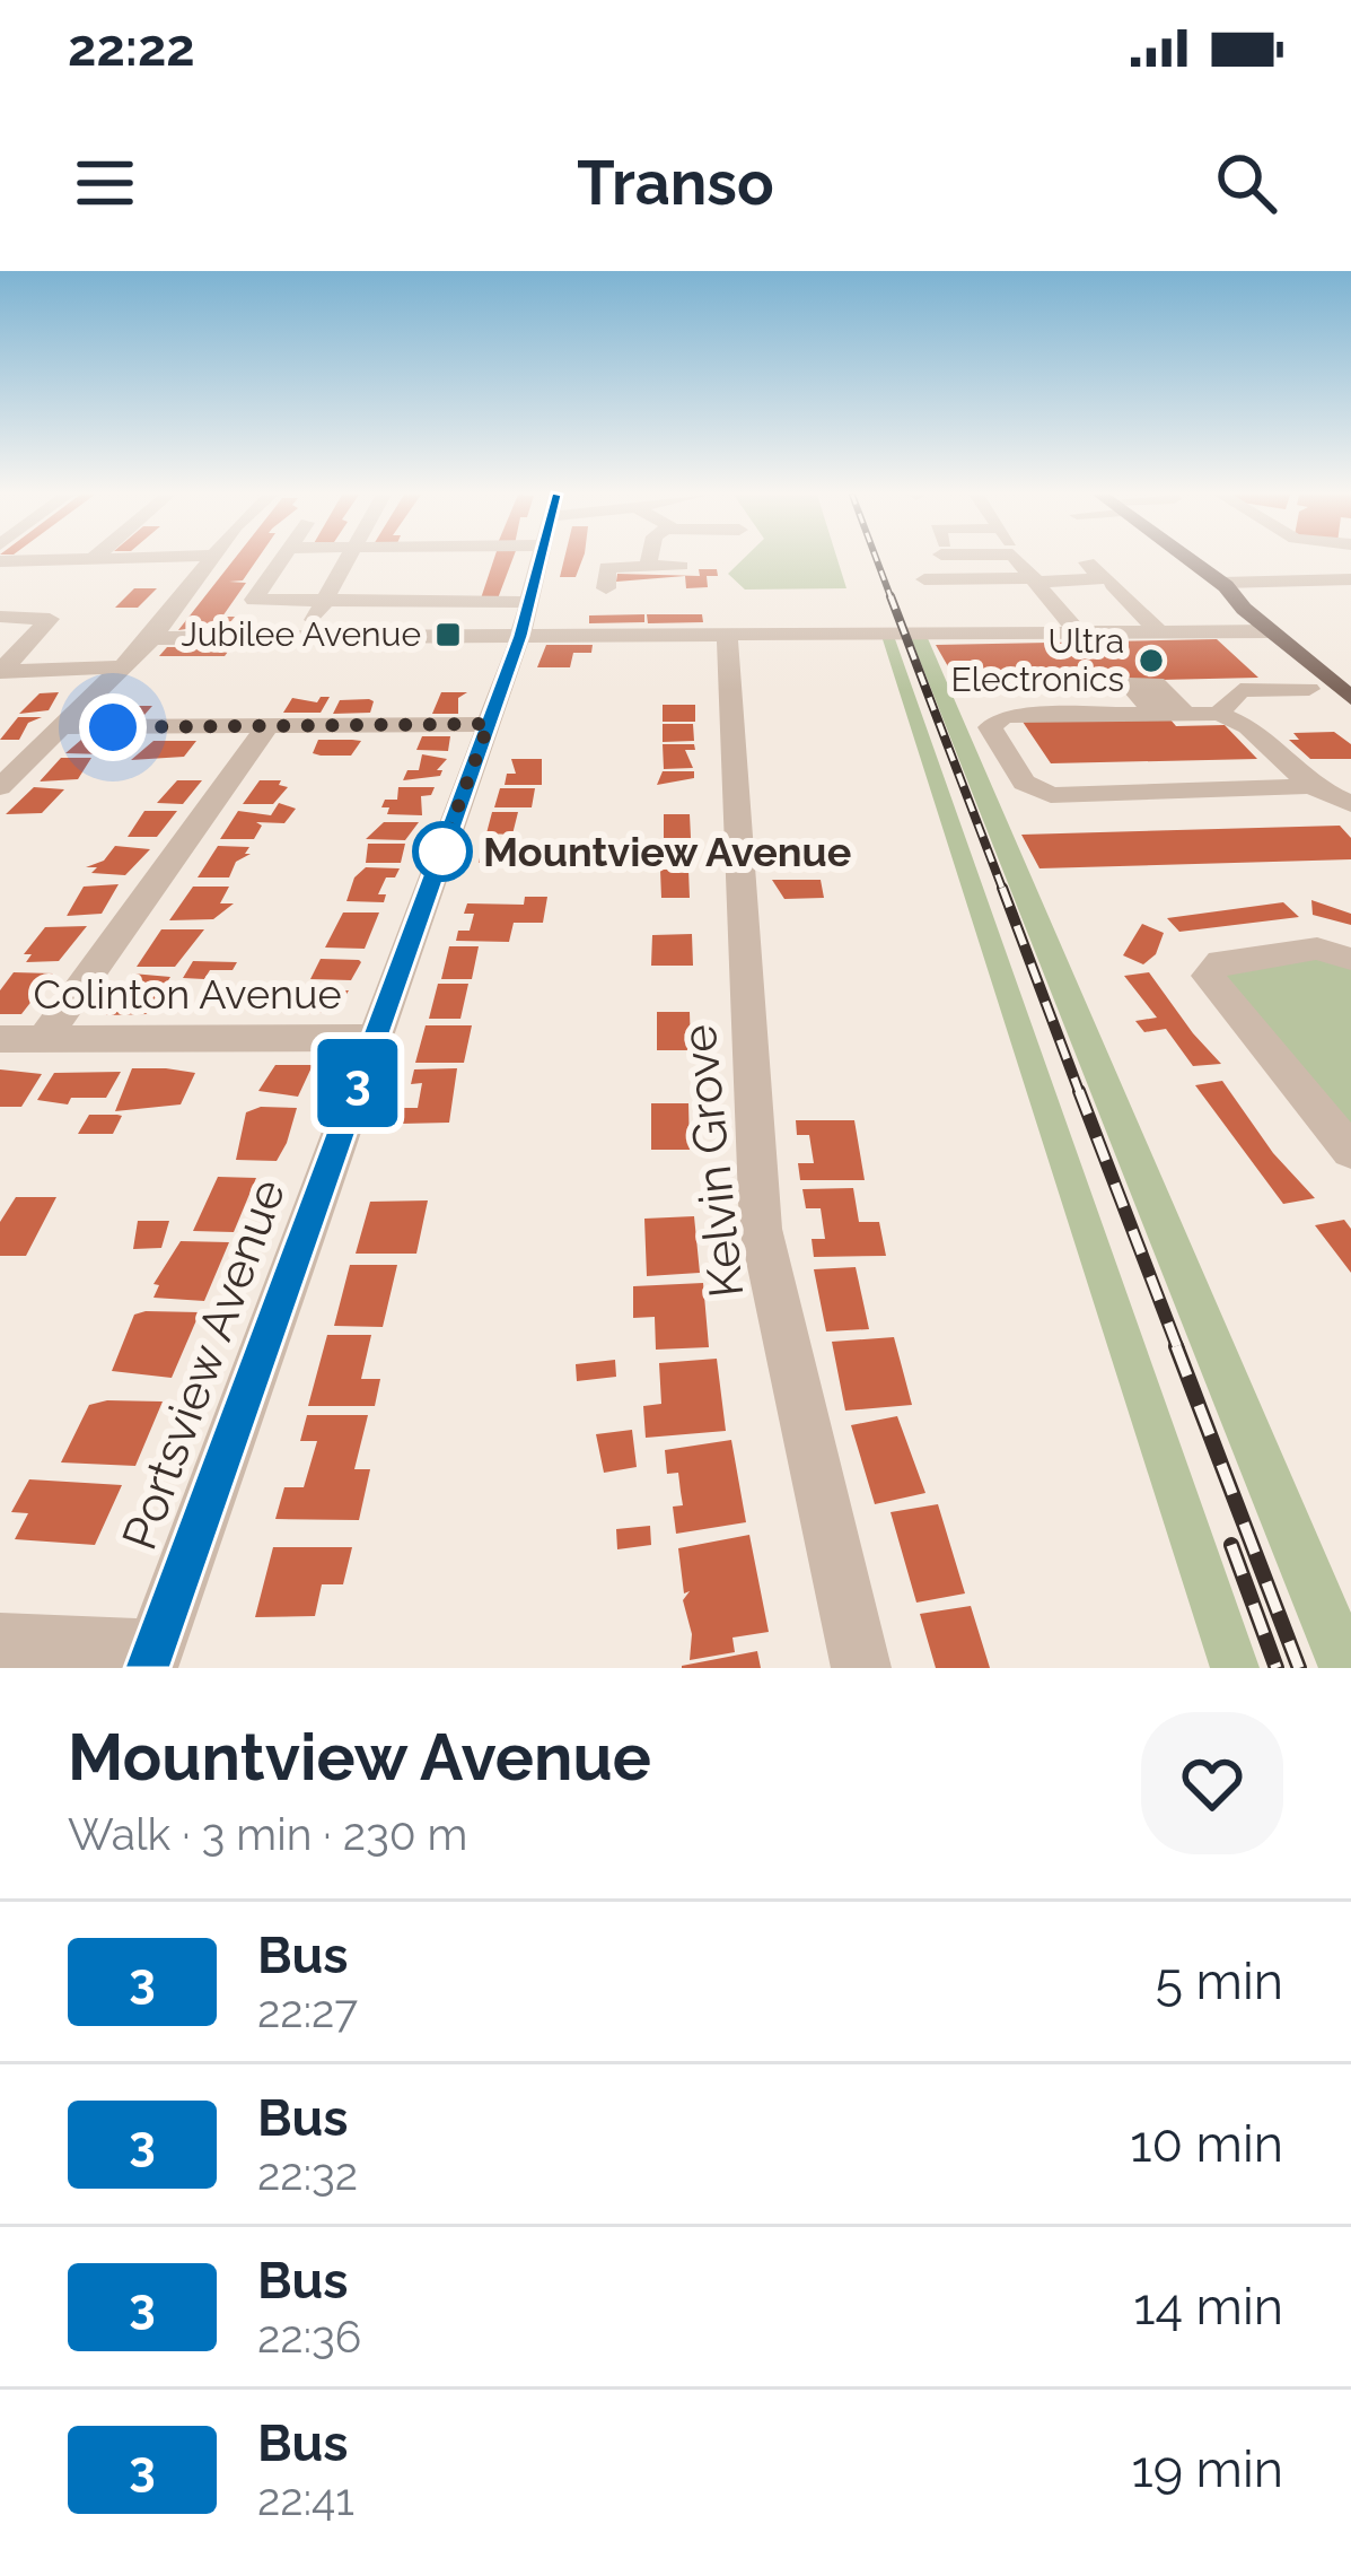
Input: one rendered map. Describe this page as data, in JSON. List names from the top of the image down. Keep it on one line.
{"streets":{"street":["Colinton Avenue","Kelvin Grove","Portsview Avenue"]},"crossings":[["Colinton Avenue","Portsview Avenue"]],"places":{"transit":["Jubilee Avenue"],"other":["Ultra Electronics","Mountview Avenue"]},"lines":["bus line 3"],"page":{"status":"22:22","header":"Transo","on_map":"3","heading":["Mountview Avenue","Walk · 3 min · 230 m"],"list":[{"mark":"3","name":"Bus","note":"22:27","value":"5 min"},{"mark":"3","name":"Bus","note":"22:32","value":"10 min"},{"mark":"3","name":"Bus","note":"22:36","value":"14 min"},{"mark":"3","name":"Bus","note":"22:41","value":"19 min"}]}}
